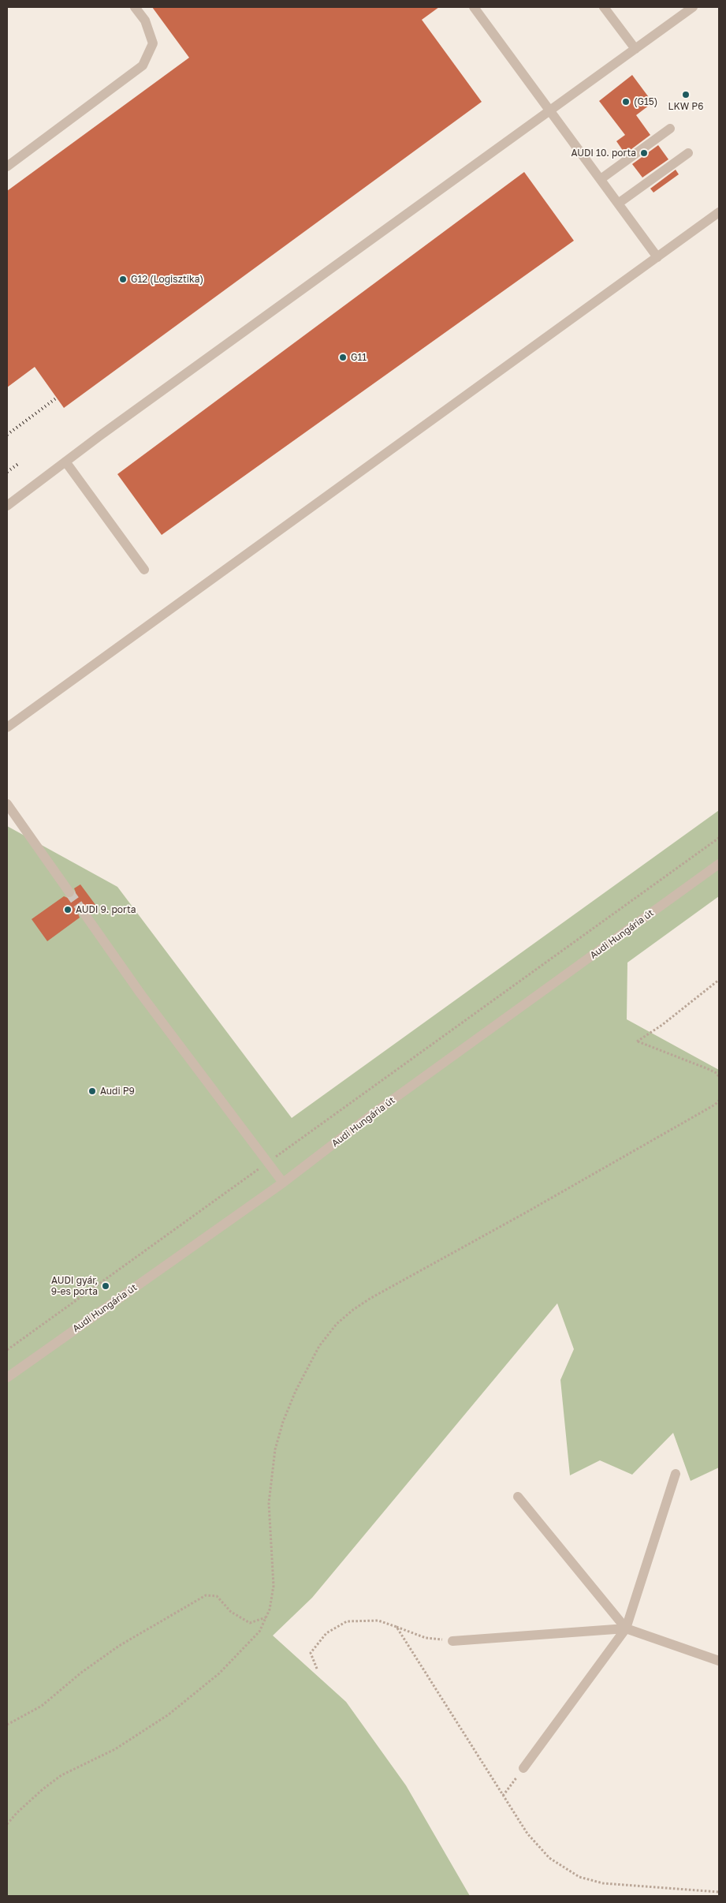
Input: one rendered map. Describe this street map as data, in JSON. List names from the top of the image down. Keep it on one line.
{"streets":{"street":["Audi Hungária út"]},"places":["LKW P6","(G15)","AUDI 10. porta","G12 (Logisztika)","G11","AUDI 9. porta","Audi P9","AUDI gyár, 9-es porta"]}
